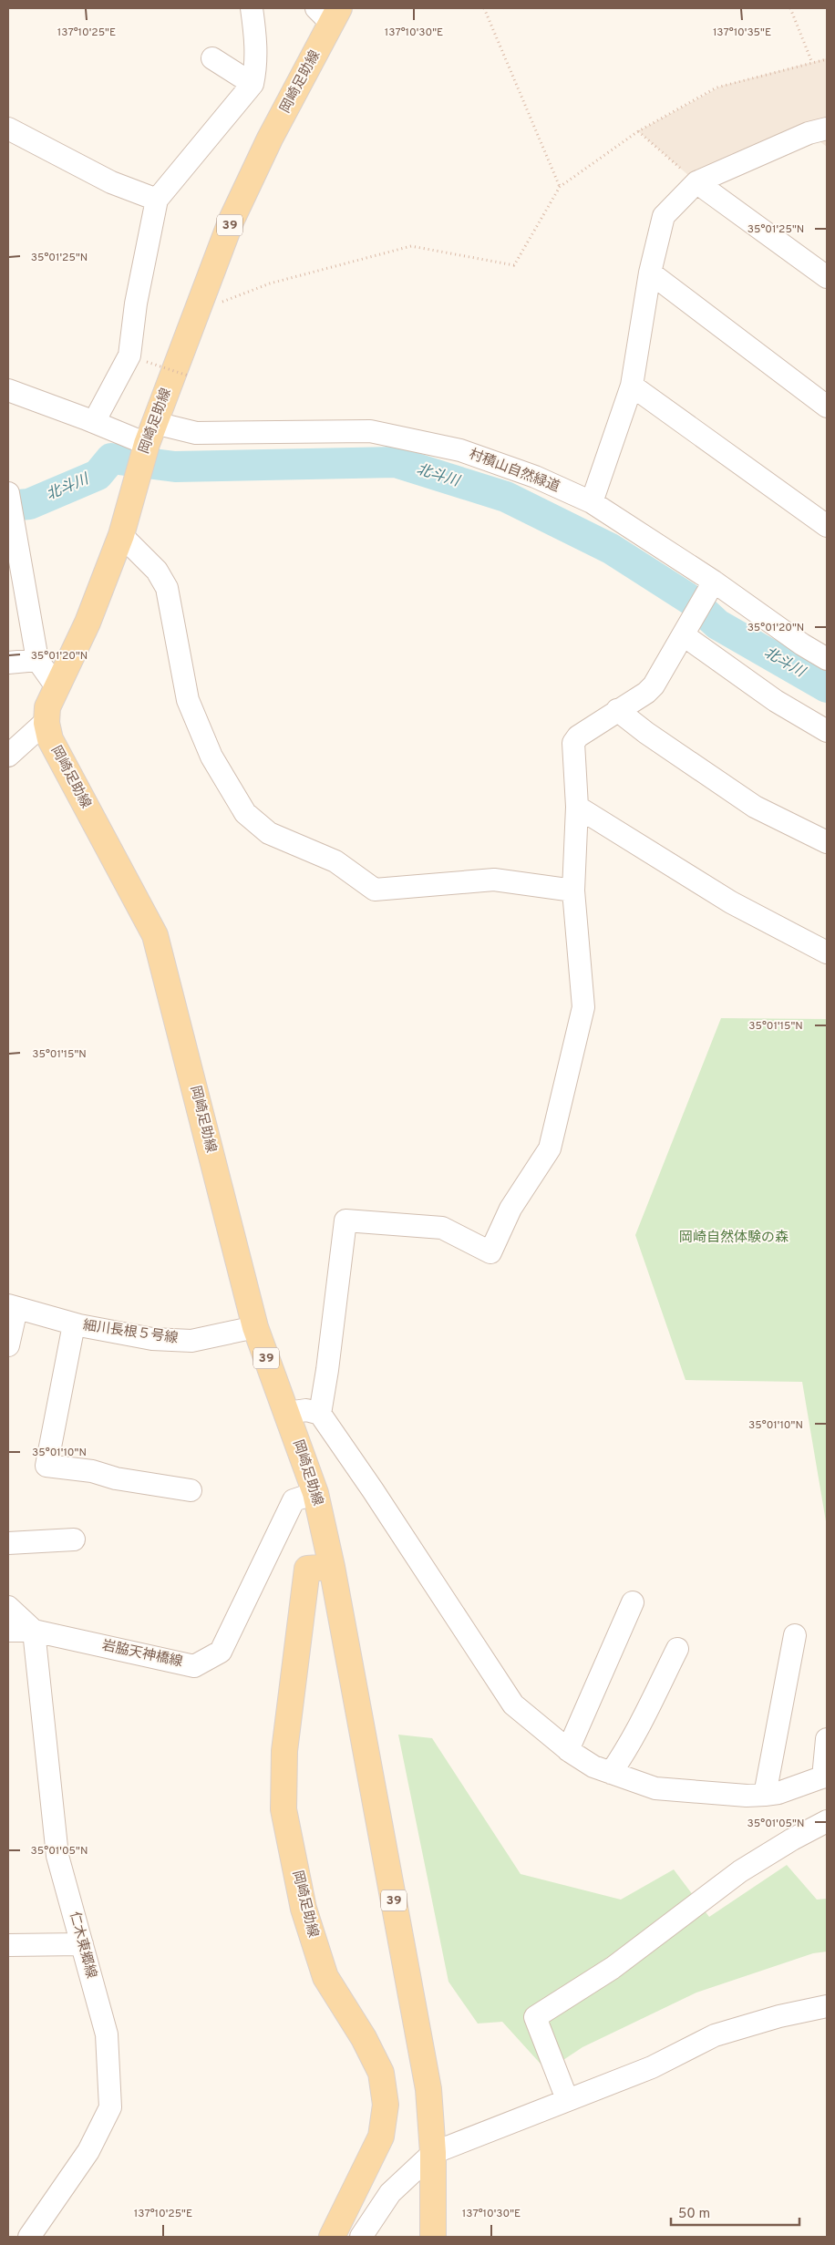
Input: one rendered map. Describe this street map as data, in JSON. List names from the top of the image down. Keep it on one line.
{"streets":{"main road":["岡崎足助線","39"],"street":["村積山自然緑道","細川長根５号線","岩脇天神橋線","仁木東郷線"]},"crossings":[["岡崎足助線","村積山自然緑道"],["岡崎足助線","細川長根５号線"],["岡崎足助線","岩脇天神橋線"],["岩脇天神橋線","仁木東郷線"]],"water":["北斗川"],"parks":["岡崎自然体験の森"],"scale_bar":"50 m","coordinates":["137°10'25\"E","137°10'30\"E","137°10'35\"E","35°01'25\"N","35°01'20\"N","35°01'15\"N","35°01'10\"N","35°01'05\"N"]}
